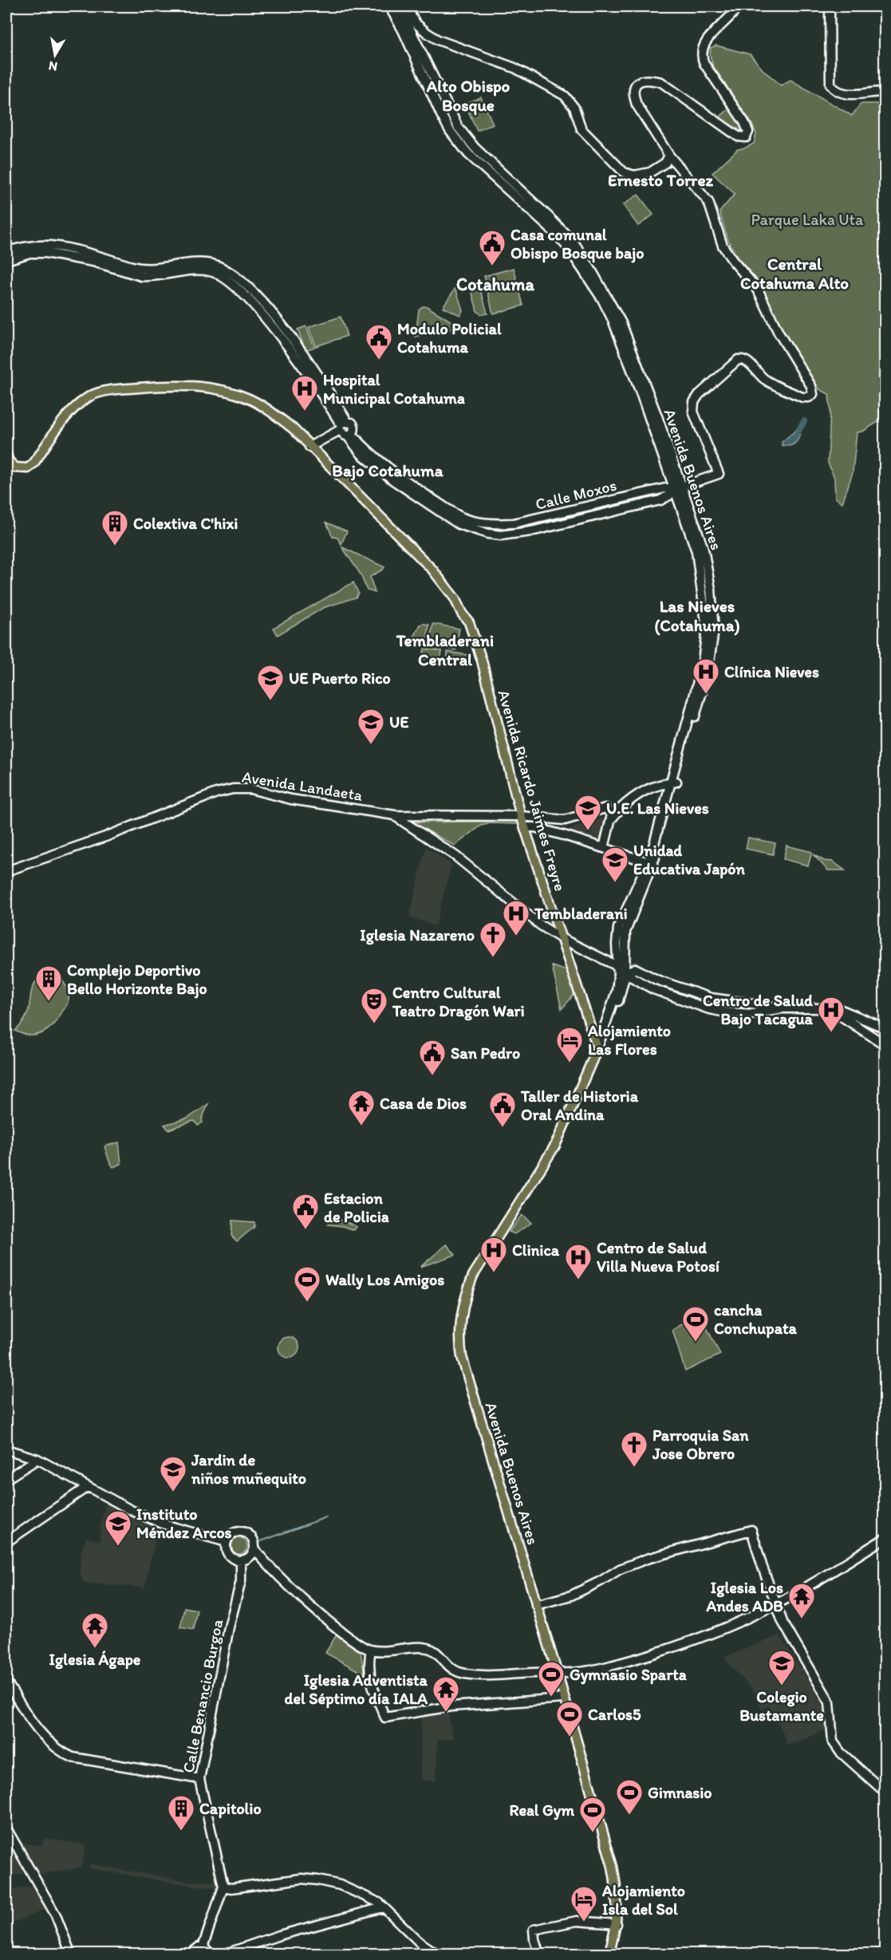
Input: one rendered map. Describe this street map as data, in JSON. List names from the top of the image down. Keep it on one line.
{"streets":{"main road":["Avenida Buenos Aires","Avenida Ricardo Jaimes Freyre"],"street":["Calle Moxos","Avenida Landaeta","Calle Benancio Burgoa"]},"crossings":[["Avenida Buenos Aires","Calle Moxos"],["Avenida Buenos Aires","Avenida Ricardo Jaimes Freyre"],["Avenida Landaeta","Avenida Ricardo Jaimes Freyre"]],"districts":["Alto Obispo Bosque","Ernesto Torrez","Central Cotahuma Alto","Cotahuma","Bajo Cotahuma","Las Nieves (Cotahuma)","Tembladerani Central"],"parks":["Parque Laka Uta"],"places":{"public building":["Casa comunal Obispo Bosque bajo","Modulo Policial Cotahuma","San Pedro","Taller de Historia Oral Andina","Estacion de Policia"],"hospital":["Hospital Municipal Cotahuma","Clínica Nieves","Tembladerani","Centro de Salud Bajo Tacagua","Clinica","Centro de Salud Villa Nueva Potosí"],"building":["Colextiva C'hixi","Complejo Deportivo Bello Horizonte Bajo","Capitolio"],"school or university":["UE Puerto Rico","UE","U.E. Las Nieves","Unidad Educativa Japón","Jardin de niños muñequito","Instituto Méndez Arcos","Colegio Bustamante"],"church":["Iglesia Nazareno","Parroquia San Jose Obrero"],"theatre":["Centro Cultural Teatro Dragón Wari"],"hotel":["Alojamiento Las Flores","Alojamiento Isla del Sol"],"temple":["Casa de Dios","Iglesia Los Andes ADB","Iglesia Ágape","Iglesia Adventista del Séptimo día IALA"],"sports":["Wally Los Amigos","cancha Conchupata","Gymnasio Sparta","Carlos5","Gimnasio","Real Gym"]},"north":"bottom"}
